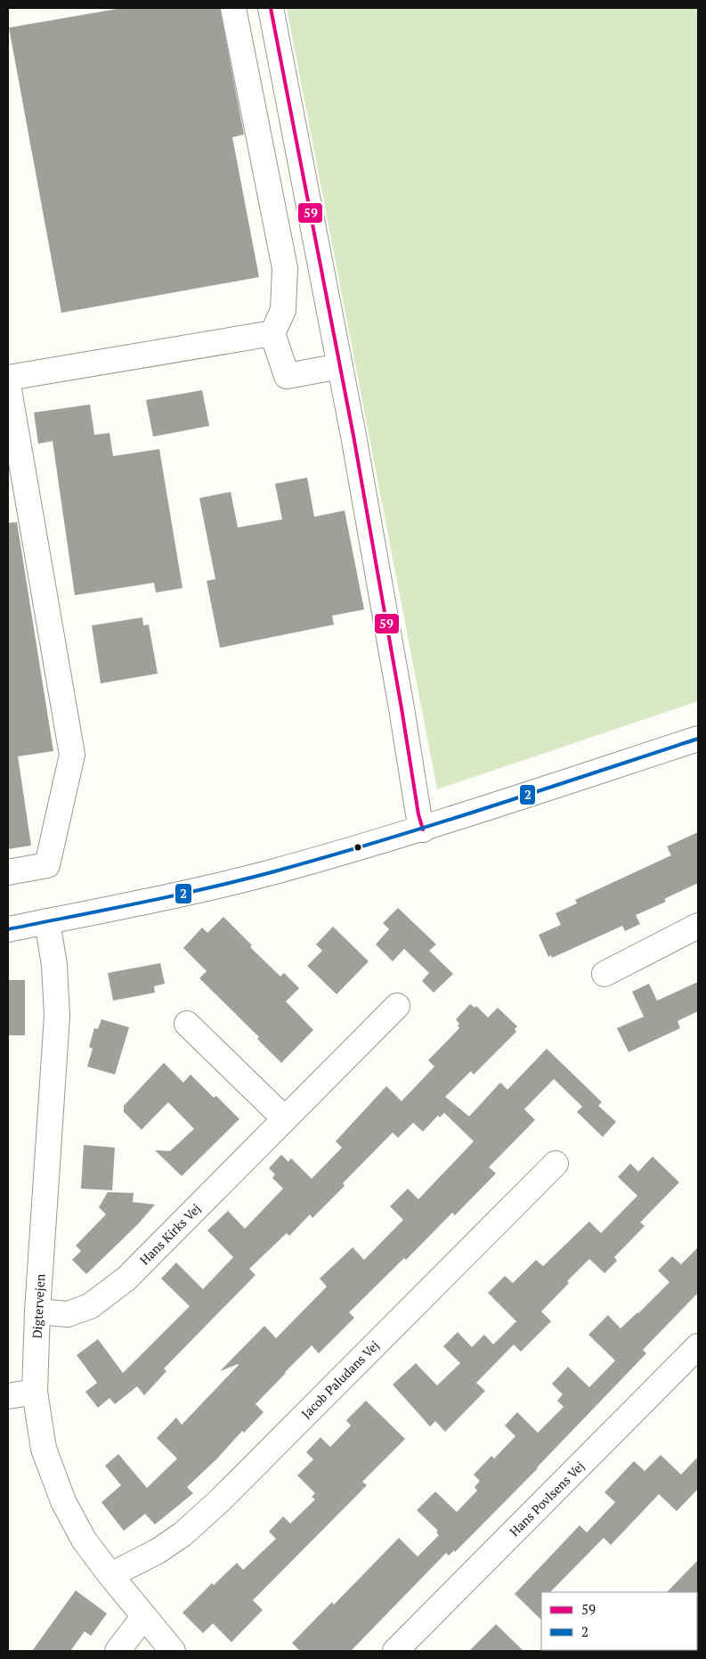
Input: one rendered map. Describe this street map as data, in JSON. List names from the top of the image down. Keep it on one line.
{"streets":{"street":["Hans Kirks Vej","Digtervejen","Jacob Paludans Vej","Hans Povlsens Vej"]},"crossings":[["Hans Kirks Vej","Digtervejen"],["Digtervejen","Jacob Paludans Vej"]],"lines":["transit line 59","transit line 2"],"legend":["59","2"]}
